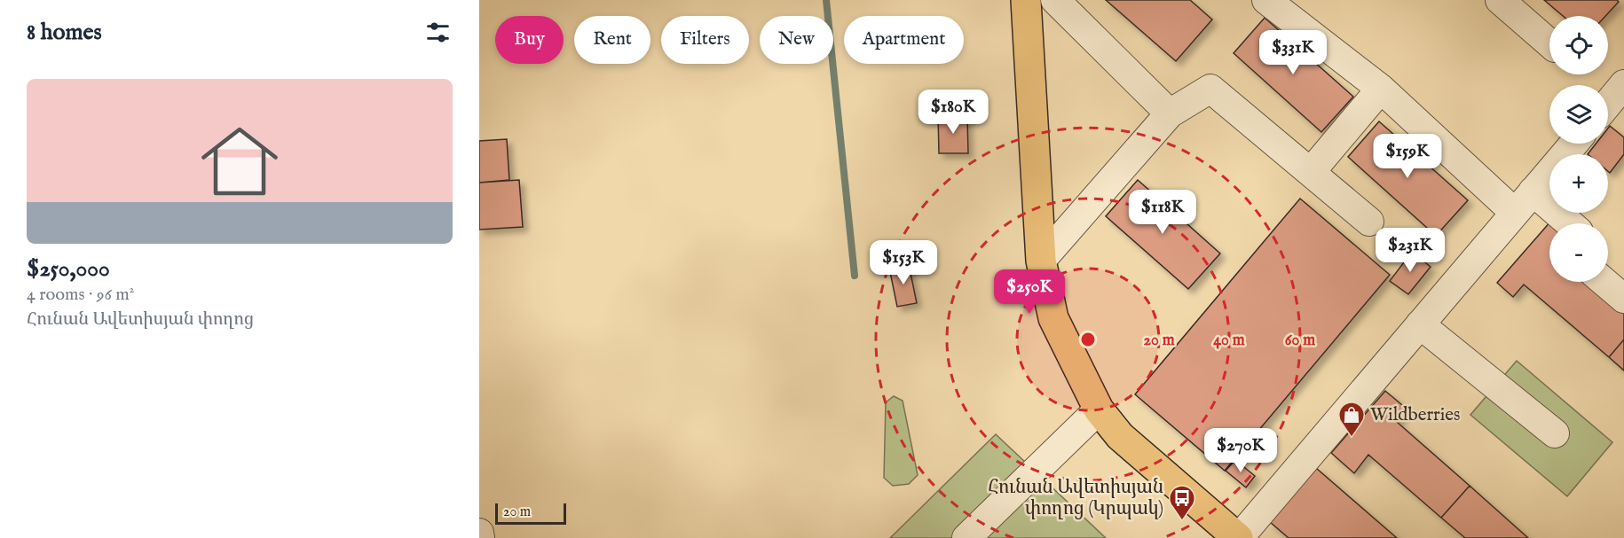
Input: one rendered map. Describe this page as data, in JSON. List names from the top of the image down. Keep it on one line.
{"places":{"shop":["Wildberries"],"bus stop":["Հունան Ավետիսյան փողոց (Կրպակ)"]},"scale_bar":"20 m","page":{"heading":"8 homes","map_buttons":["+","−"],"chip":["Buy","Rent","Filters","New","Apartment"],"price":["$331K","$180K","$159K","$118K","$231K","$153K","$250K","$270K"],"list":[{"name":"$250,000","note":"4 rooms · 96 m² · Հունան Ավետիսյան փողոց"}],"scale":"20 m"},"rings":["20 m","40 m","60 m"]}
